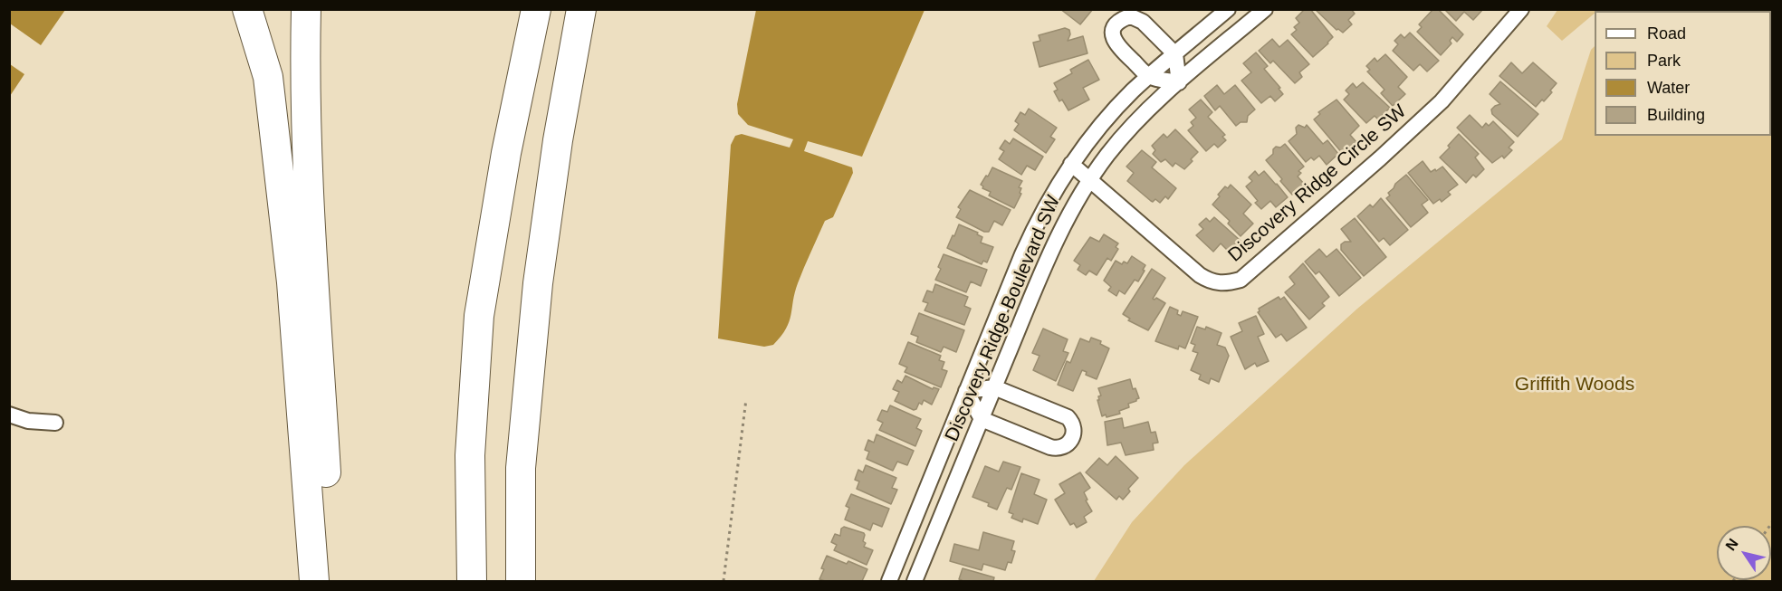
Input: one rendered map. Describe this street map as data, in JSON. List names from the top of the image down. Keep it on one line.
{"streets":{"street":["Discovery Ridge Circle SW","Discovery Ridge Boulevard SW"]},"crossings":[["Discovery Ridge Circle SW","Discovery Ridge Boulevard SW"]],"parks":["Griffith Woods"],"legend":["Road","Park","Water","Building"],"north":"top left"}
